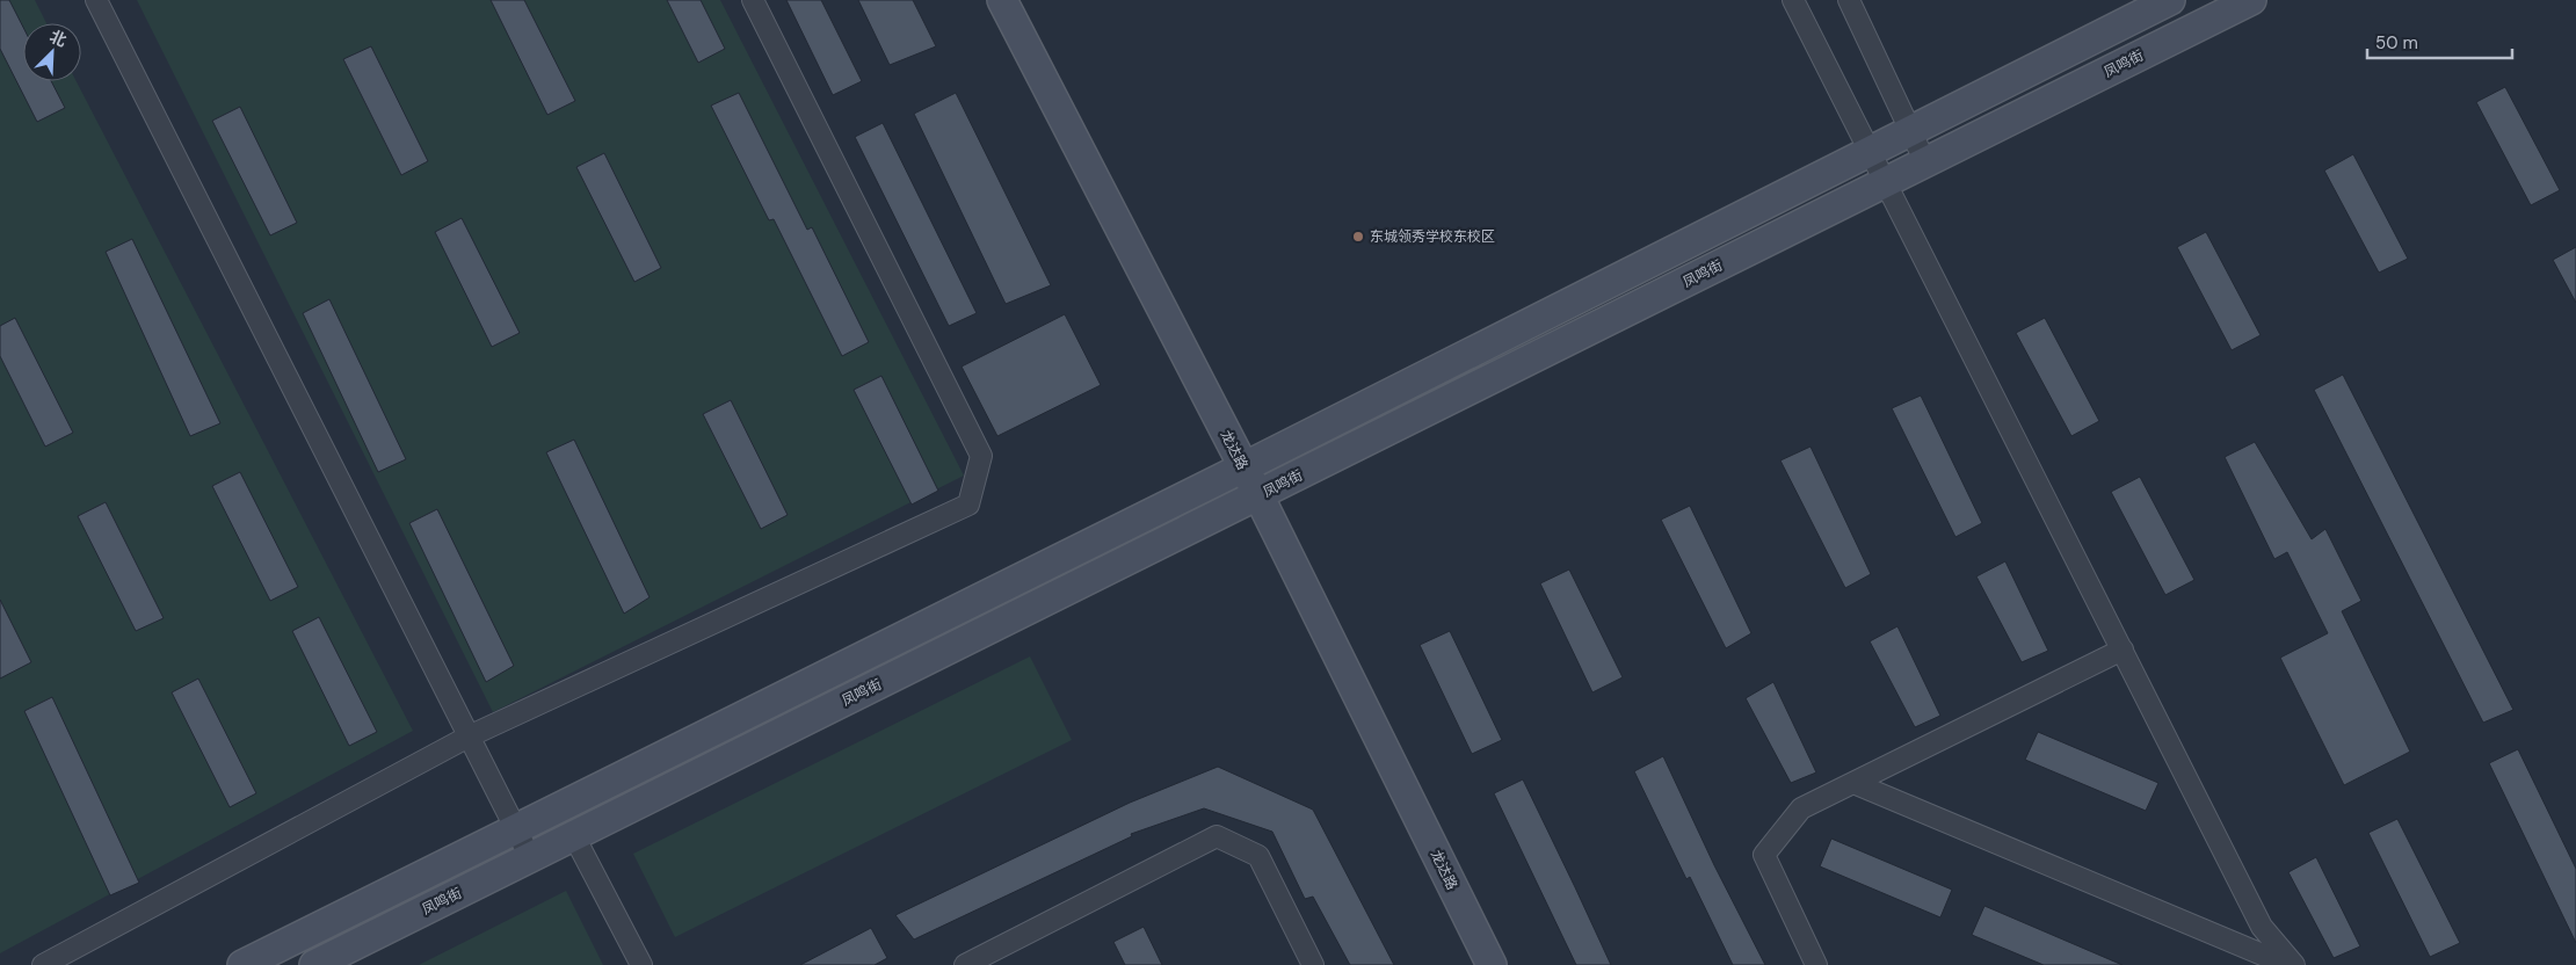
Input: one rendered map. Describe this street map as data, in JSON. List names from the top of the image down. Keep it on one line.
{"streets":{"main road":["凤鸣街","龙达路"]},"crossings":[["凤鸣街","龙达路"]],"places":["东城领秀学校东校区"],"scale_bar":"50 m","north":"top right"}
